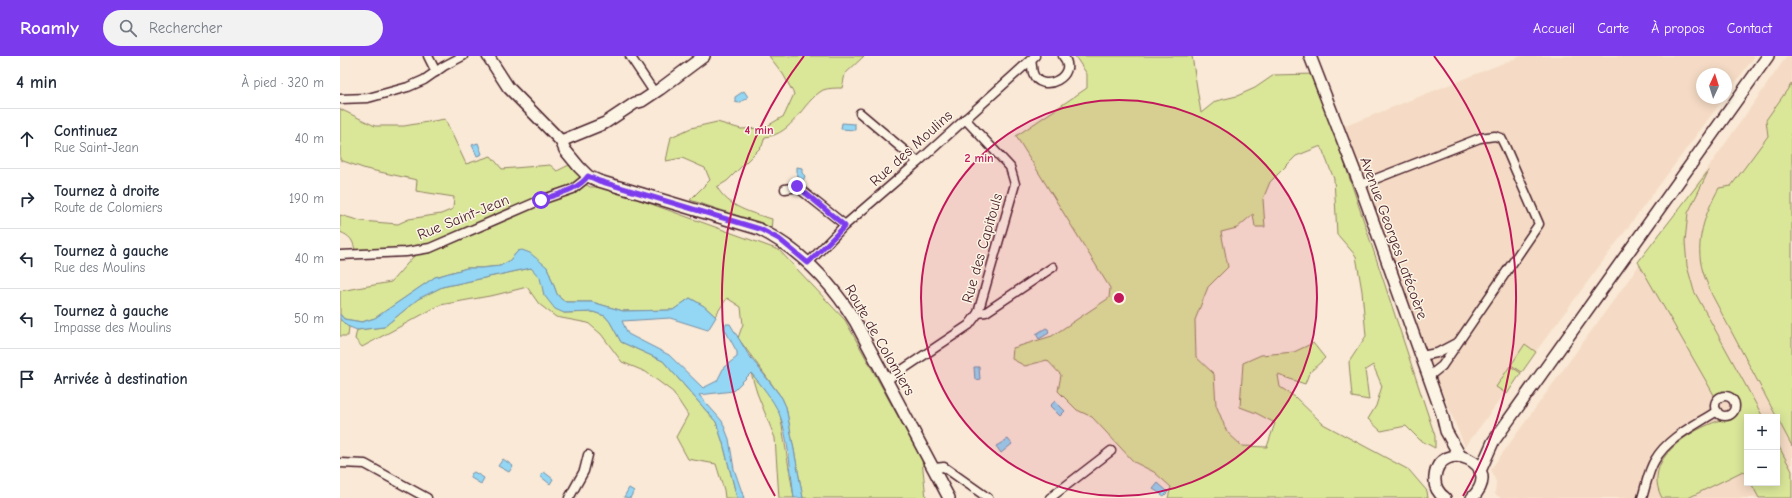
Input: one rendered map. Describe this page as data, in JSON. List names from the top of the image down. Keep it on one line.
{"streets":{"main road":["Avenue Georges Latécoère","Route de Colomiers"],"street":["Rue des Moulins","Rue Saint-Jean","Rue des Capitouls"]},"crossings":[["Rue des Moulins","Rue des Capitouls"],["Rue des Moulins","Route de Colomiers"],["Rue Saint-Jean","Route de Colomiers"],["Rue des Capitouls","Route de Colomiers"]],"north":"top","page":{"header":"Roamly","search":"Rechercher","nav":["Accueil","Carte","À propos","Contact"],"heading":["4 min","À pied · 320 m"],"list":[["Continuez","Rue Saint-Jean","40 m"],["Tournez à droite","Route de Colomiers","190 m"],["Tournez à gauche","Rue des Moulins","40 m"],["Tournez à gauche","Impasse des Moulins","50 m"],"Arrivée à destination"],"map_buttons":["+","−"]},"rings":["4 min","2 min"]}
